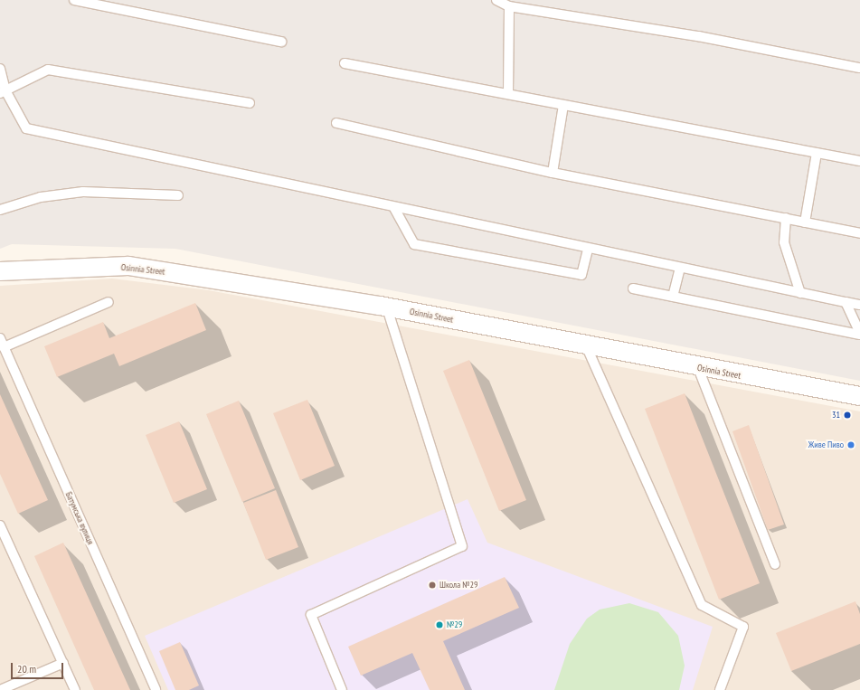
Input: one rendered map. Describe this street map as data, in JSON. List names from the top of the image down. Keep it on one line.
{"streets":{"street":["Osinnia Street"],"lane":["Батумська вулиця"]},"places":["31","Живе Пиво","Школа №29","№29"],"scale_bar":"20 m"}
